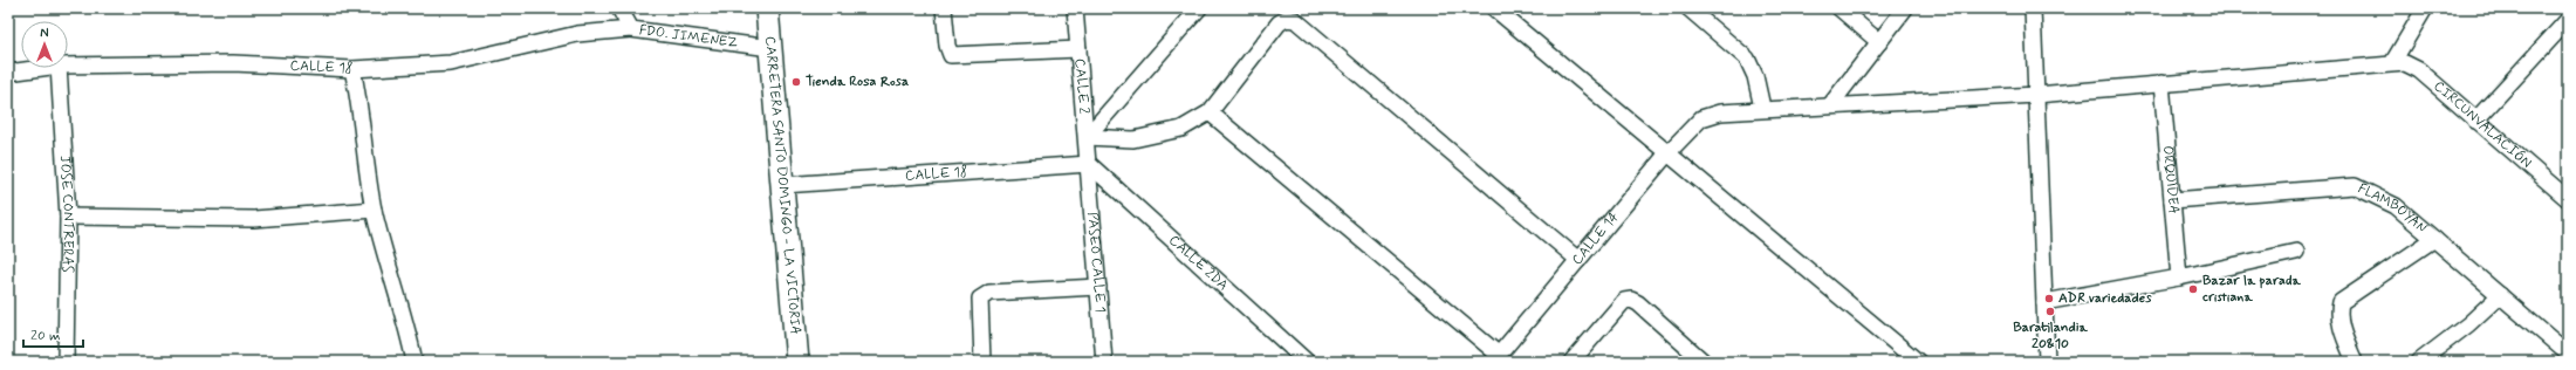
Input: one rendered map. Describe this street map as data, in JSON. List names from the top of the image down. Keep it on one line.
{"streets":{"main road":["CARRETERA SANTO DOMINGO - LA VICTORIA"],"street":["FDO. JIMENEZ","CALLE 18","CALLE 2","CIRCUNVALACIÓN","ORQUIDEA","FLAMBOYAN","JOSE CONTRERAS","CALLE 14","PASEO CALLE 1","CALLE 2DA"]},"crossings":[["FDO. JIMENEZ","CALLE 18"],["FDO. JIMENEZ","CARRETERA SANTO DOMINGO - LA VICTORIA"],["CALLE 18","CALLE 2"],["CALLE 18","CARRETERA SANTO DOMINGO - LA VICTORIA"],["CALLE 18","PASEO CALLE 1"],["CALLE 18","CALLE 2DA"],["CALLE 2","PASEO CALLE 1"],["CALLE 2","CALLE 2DA"],["CIRCUNVALACIÓN","ORQUIDEA"],["CIRCUNVALACIÓN","CALLE 14"],["ORQUIDEA","FLAMBOYAN"],["PASEO CALLE 1","CALLE 2DA"]],"places":["Tienda Rosa Rosa","Bazar la parada cristiana","ADR variedades","Baratilandia 20&10"],"scale_bar":"20 m","north":"top"}
